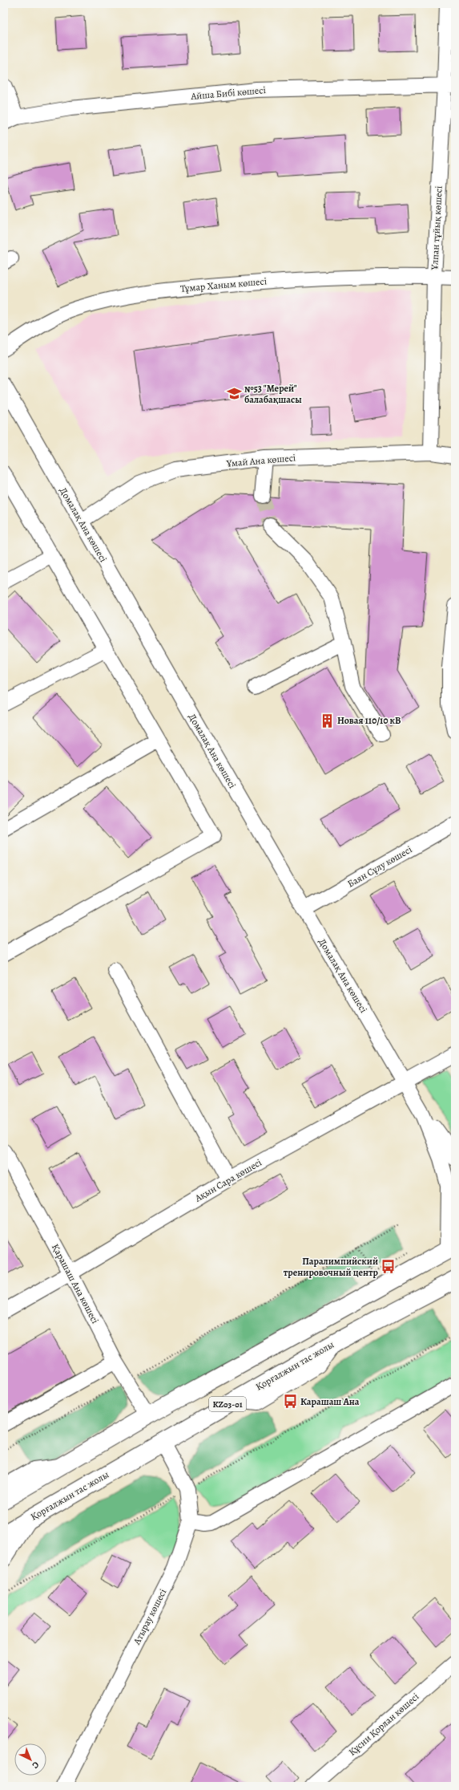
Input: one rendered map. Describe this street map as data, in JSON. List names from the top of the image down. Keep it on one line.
{"streets":{"main road":["Қорғалжын тас жолы","KZ03-01"],"street":["Айша Бибі көшесі","Ұлпан тұйық көшесі","Тұмар Ханым көшесі","Ұмай Ана көшесі","Домалақ Ана көшесі","Баян Сұлу көшесі","Ақын Сара көшесі","Қарашаш Ана көшесі","Атырау көшесі","Құсни Қорлан көшесі"]},"crossings":[["Айша Бибі көшесі","Ұлпан тұйық көшесі"],["Ұлпан тұйық көшесі","Тұмар Ханым көшесі"],["Ұлпан тұйық көшесі","Ұмай Ана көшесі"],["Ұмай Ана көшесі","Домалақ Ана көшесі"],["Домалақ Ана көшесі","Баян Сұлу көшесі"],["Домалақ Ана көшесі","Ақын Сара көшесі"],["Домалақ Ана көшесі","KZ03-01"],["Ақын Сара көшесі","Қарашаш Ана көшесі"],["Қарашаш Ана көшесі","KZ03-01"],["Қорғалжын тас жолы","Атырау көшесі"]],"places":{"school or university":["№53 \"Мерей\" балабақшасы"],"building":["Новая 110/10 кВ"],"bus stop":["Паралимпийский тренировочный центр","Карашаш Ана"]},"north":"bottom right"}
